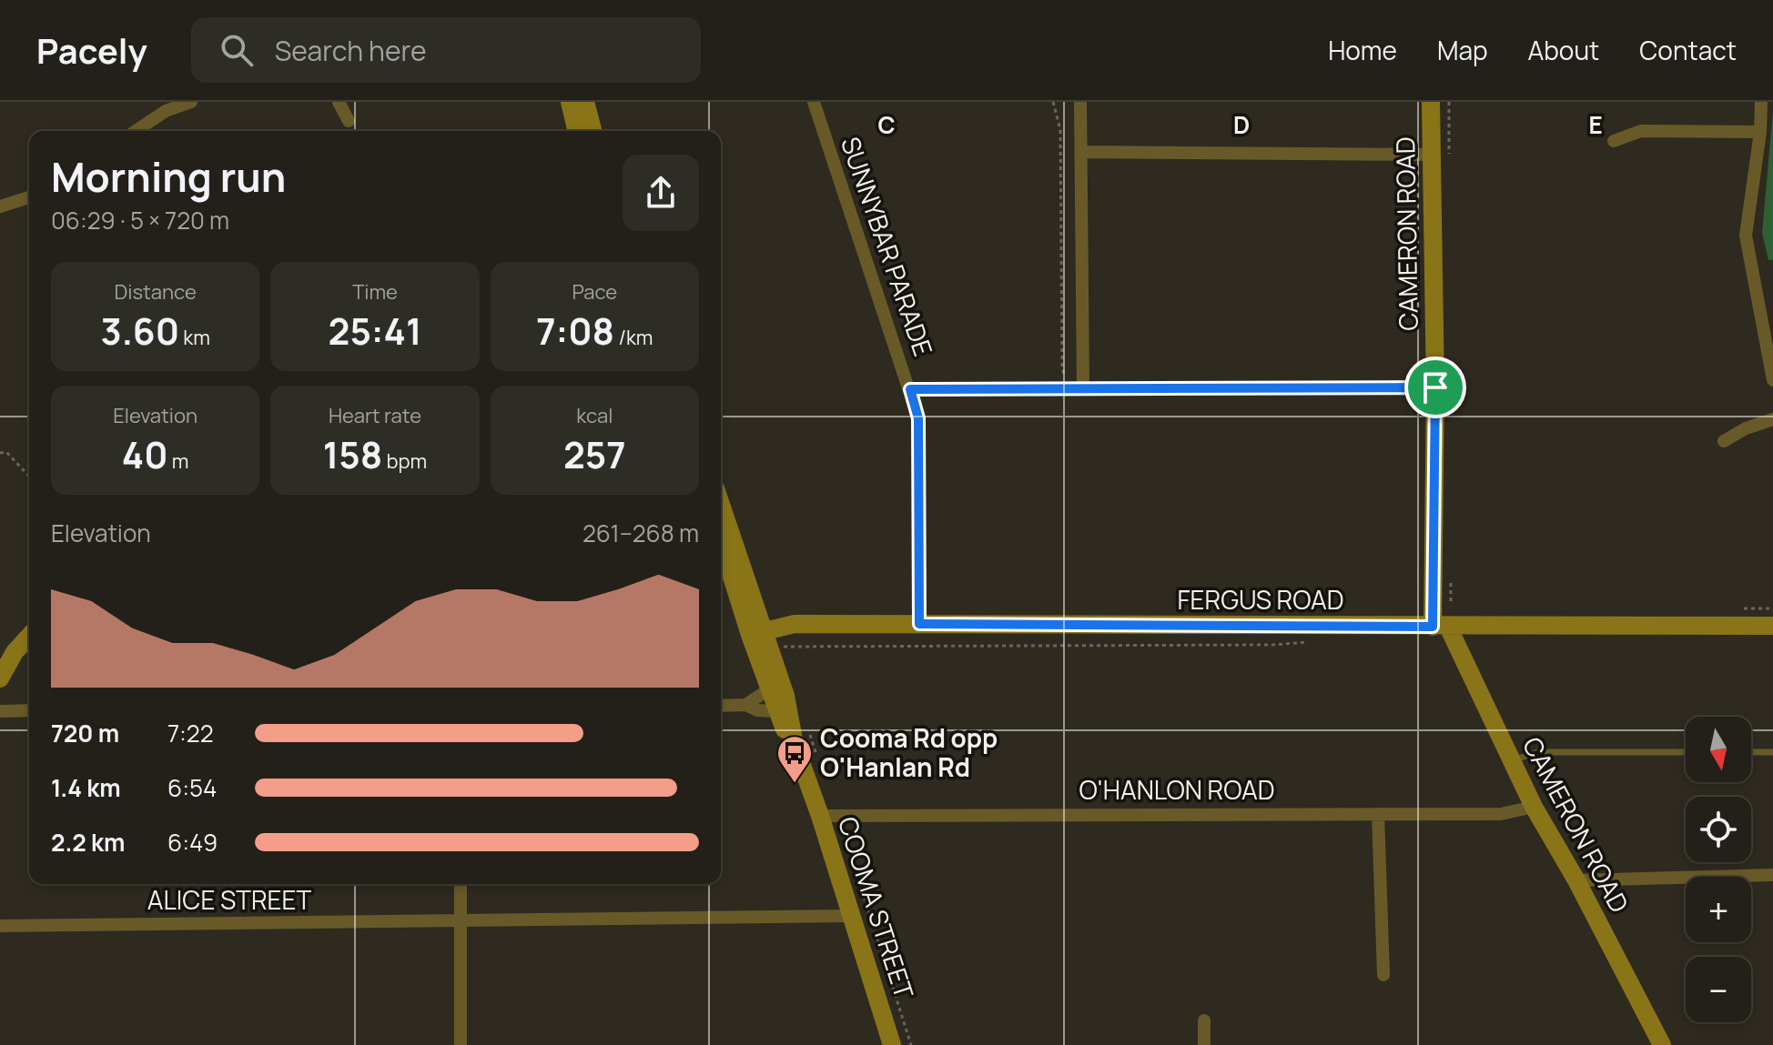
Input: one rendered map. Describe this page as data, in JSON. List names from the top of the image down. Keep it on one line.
{"streets":{"street":["CAMERON ROAD","SUNNYBAR PARADE","FERGUS ROAD","O'HANLON ROAD","ALICE STREET","COOMA STREET"]},"crossings":[["CAMERON ROAD","FERGUS ROAD"],["CAMERON ROAD","O'HANLON ROAD"],["SUNNYBAR PARADE","FERGUS ROAD"],["FERGUS ROAD","COOMA STREET"],["O'HANLON ROAD","COOMA STREET"],["ALICE STREET","COOMA STREET"]],"places":{"bus stop":["Cooma Rd opp O'Hanlan Rd"]},"north":"bottom","page":{"header":"Pacely","search":"Search here","nav":["Home","Map","About","Contact"],"heading":["Morning run","06:29 · 5 × 720 m"],"stats":[["Distance","3.60 km"],["Time","25:41"],["Pace","7:08 /km"],["Elevation","40 m"],["Heart rate","158 bpm"],["kcal","257"]],"chart":["Elevation","261–268 m"],"list":[{"name":"720 m","note":"7:22"},{"name":"1.4 km","note":"6:54"},{"name":"2.2 km","note":"6:49"}],"map_buttons":["+","−"]},"grid":{"columns":["C","D","E"]}}
